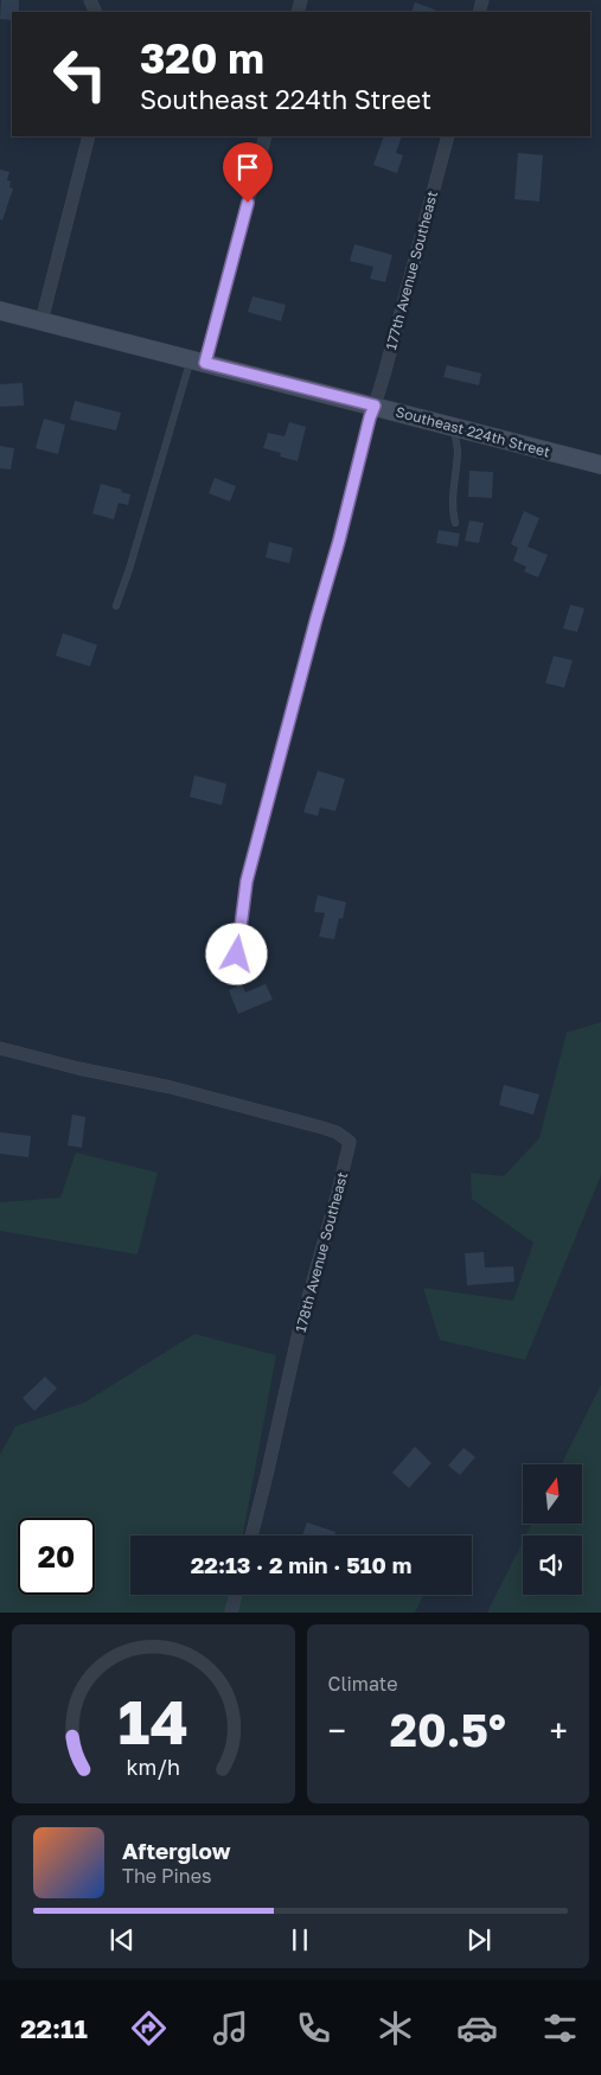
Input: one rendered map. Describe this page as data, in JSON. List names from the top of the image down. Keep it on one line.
{"streets":{"street":["177th Avenue Southeast","Southeast 224th Street","178th Avenue Southeast"]},"crossings":[["177th Avenue Southeast","Southeast 224th Street"]],"north":"top","page":{"turn":["320 m","Southeast 224th Street"],"limit":"20","trip":"22:13 · 2 min · 510 m","tile":"Climate","heat":["−","20.5°","+"],"song":["Afterglow","The Pines"],"tabs":"22:11","gauge":["14","km/h"]}}
